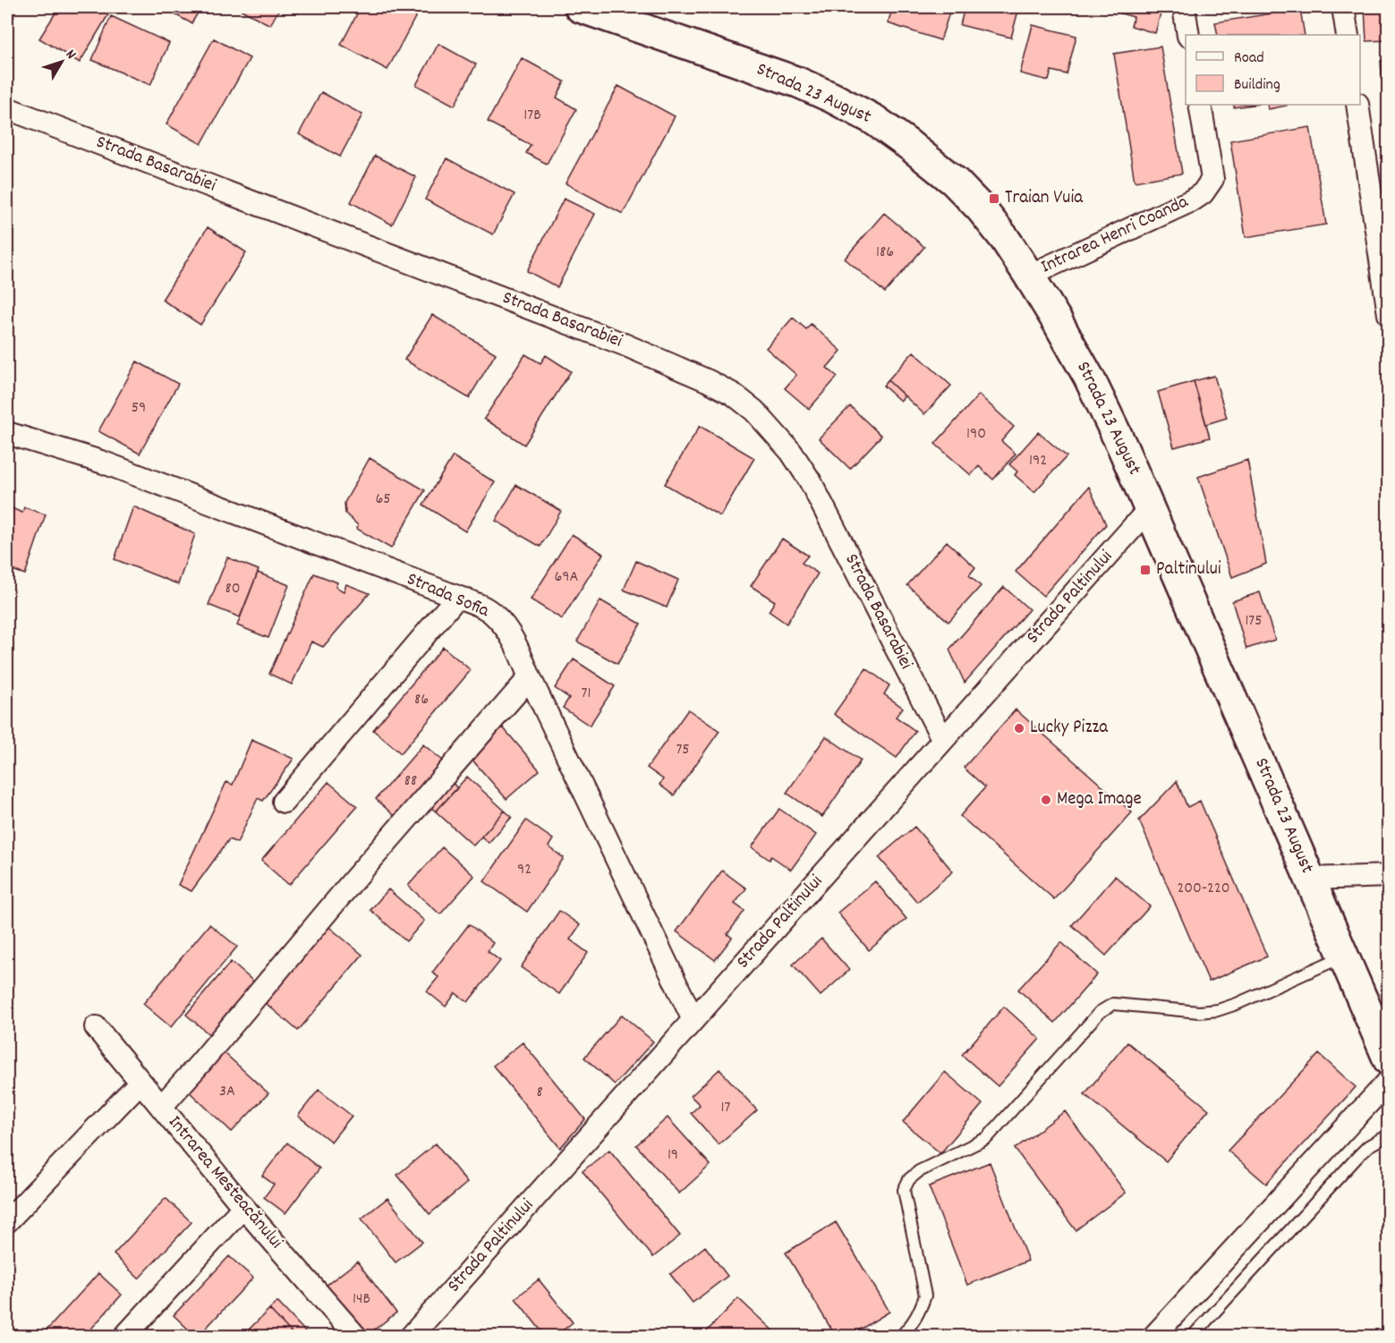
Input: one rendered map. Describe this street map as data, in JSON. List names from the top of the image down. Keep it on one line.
{"streets":{"main road":["Strada 23 August"],"street":["Strada Basarabiei","Intrarea Henri Coanda","Strada Sofia","Strada Paltinului","Intrarea Mesteacănului"]},"crossings":[["Strada 23 August","Intrarea Henri Coanda"],["Strada 23 August","Strada Paltinului"],["Strada Basarabiei","Strada Paltinului"],["Strada Sofia","Strada Paltinului"]],"places":{"transit":["Traian Vuia","Paltinului"],"other":["Lucky Pizza","Mega Image"]},"house_numbers":["17B","186","59","190","192","65","69A","80","175","71","86","75","88","92","200-220","3A","8","17","19","14B"],"legend":["Road","Building"],"north":"top right"}
